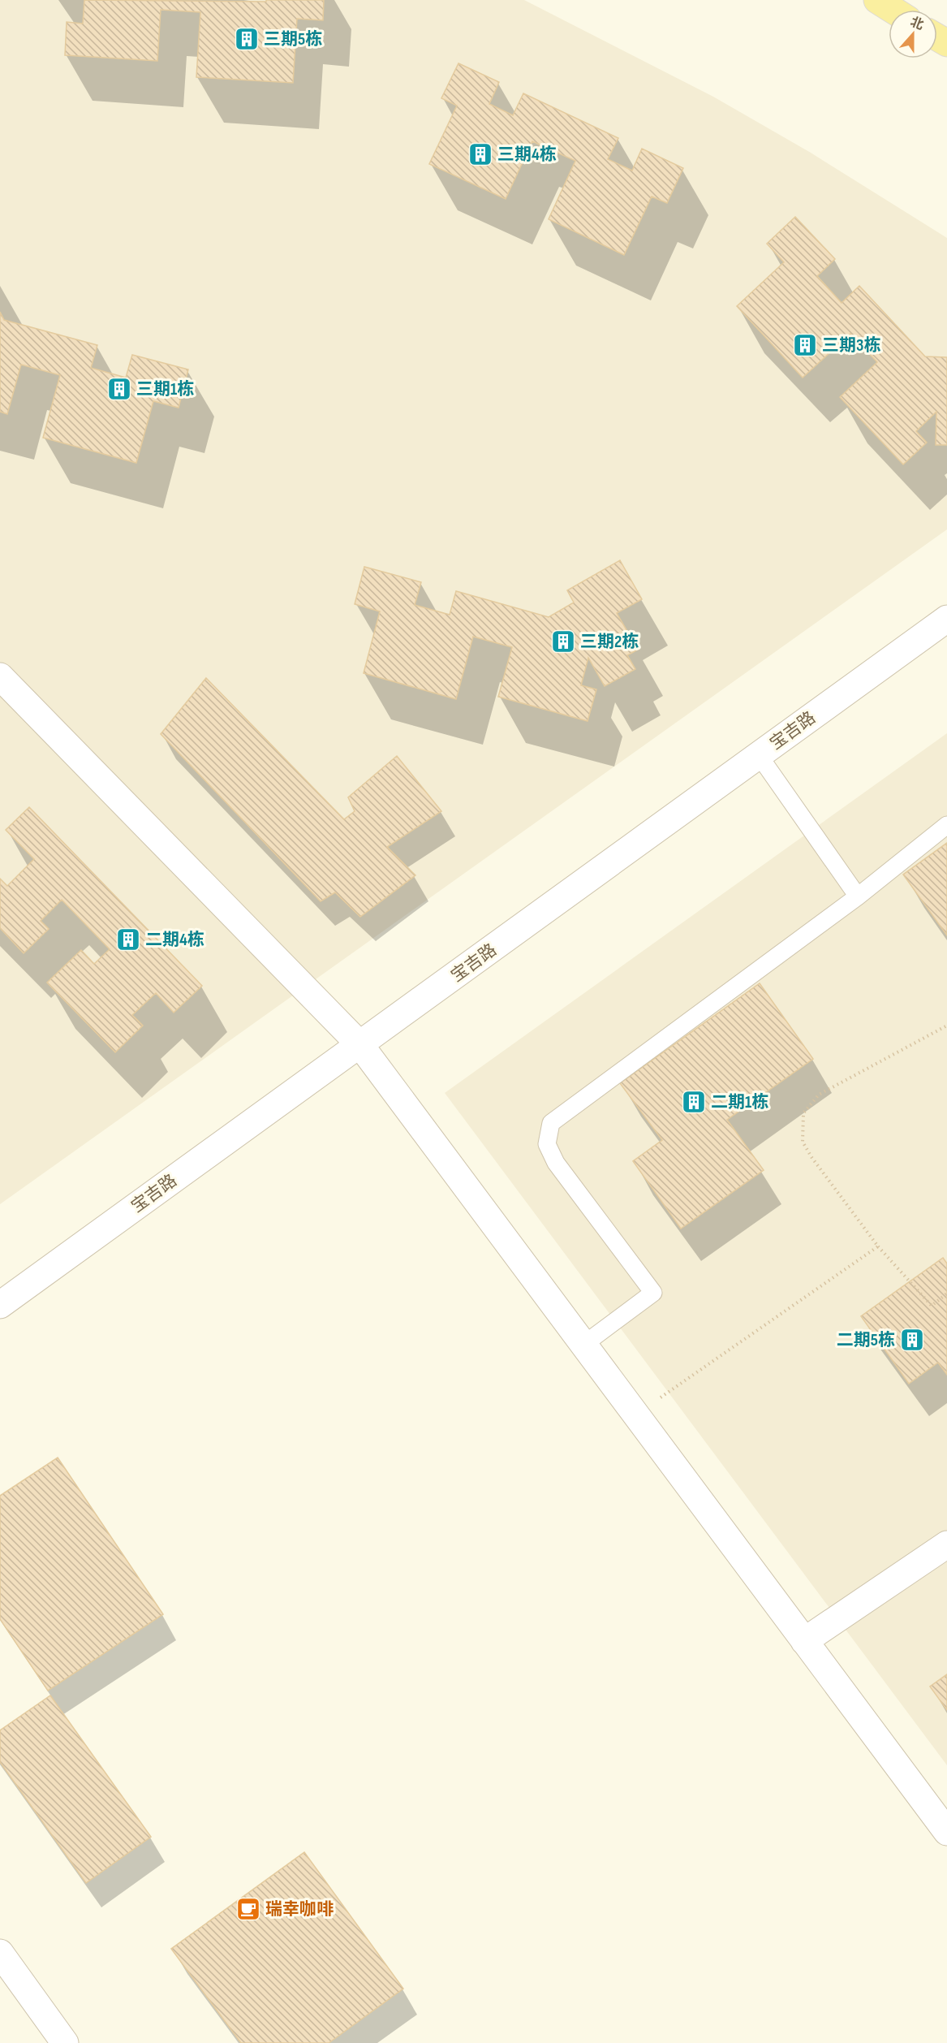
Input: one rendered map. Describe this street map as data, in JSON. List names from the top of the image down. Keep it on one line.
{"streets":{"street":["宝吉路"]},"places":{"building":["三期5栋","三期4栋","三期3栋","三期1栋","三期2栋","二期4栋","二期1栋","二期5栋"],"cafe":["瑞幸咖啡"]},"north":"top"}
